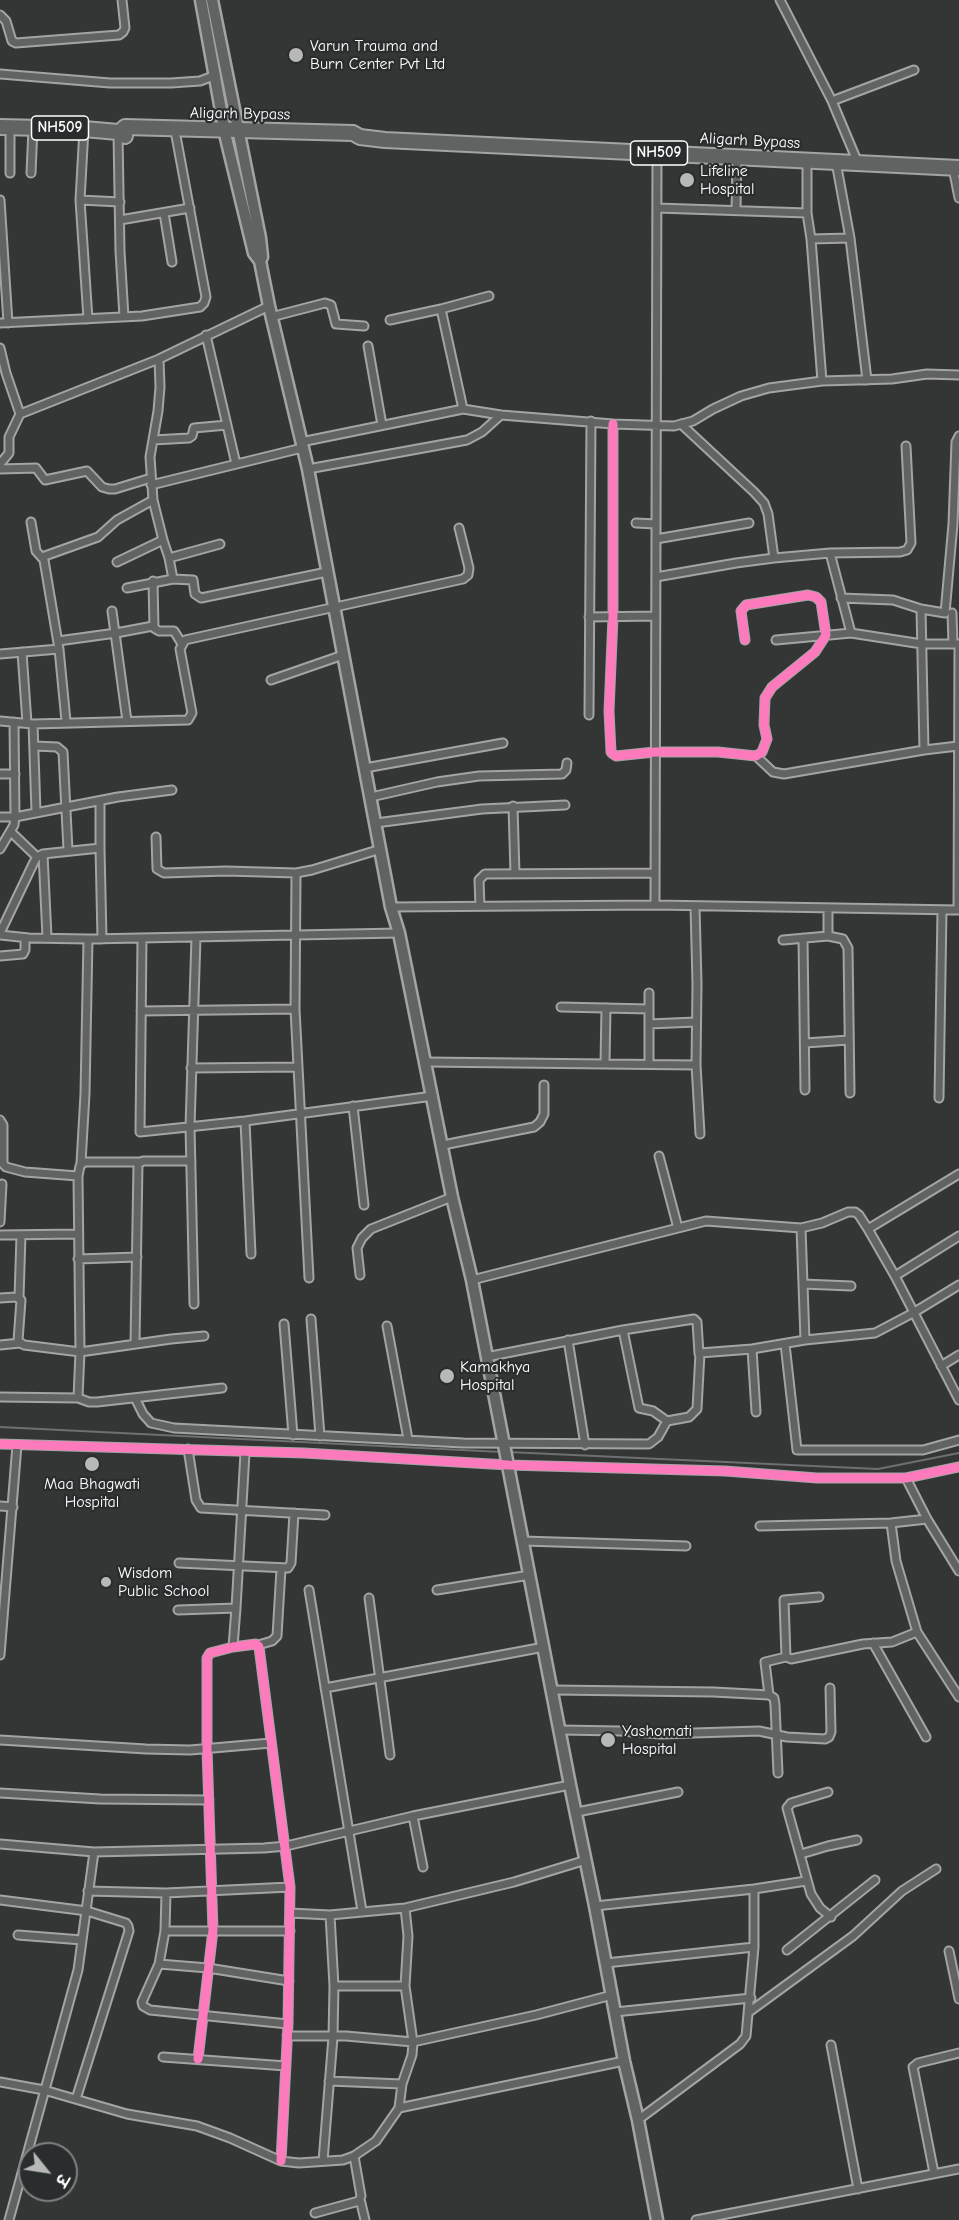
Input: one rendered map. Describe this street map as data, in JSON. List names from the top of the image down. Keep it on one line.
{"streets":{"highway":["Aligarh Bypass","NH509"]},"places":["Varun Trauma and Burn Center Pvt Ltd","Lifeline Hospital","Kamakhya Hospital","Maa Bhagwati Hospital","Wisdom Public School","Yashomati Hospital"],"north":"bottom right"}
